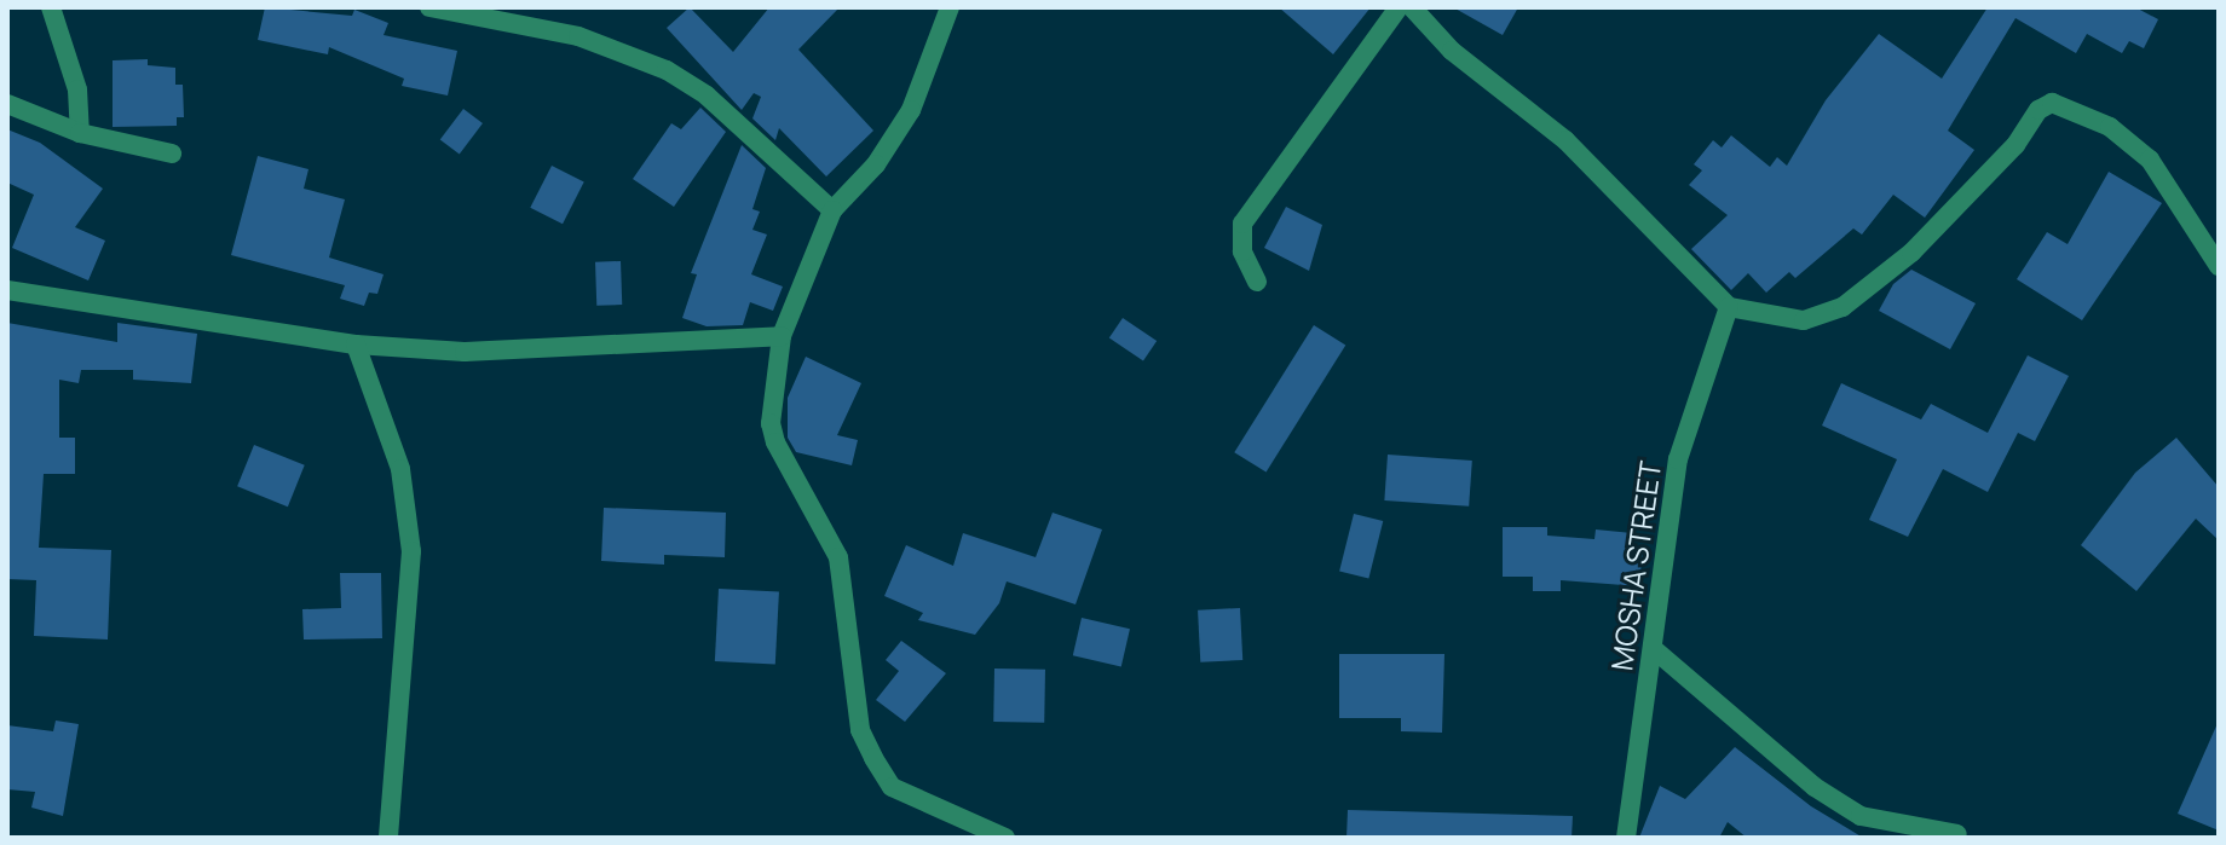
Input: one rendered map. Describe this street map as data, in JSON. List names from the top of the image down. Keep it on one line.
{"streets":{"street":["MOSHA STREET"]}}
